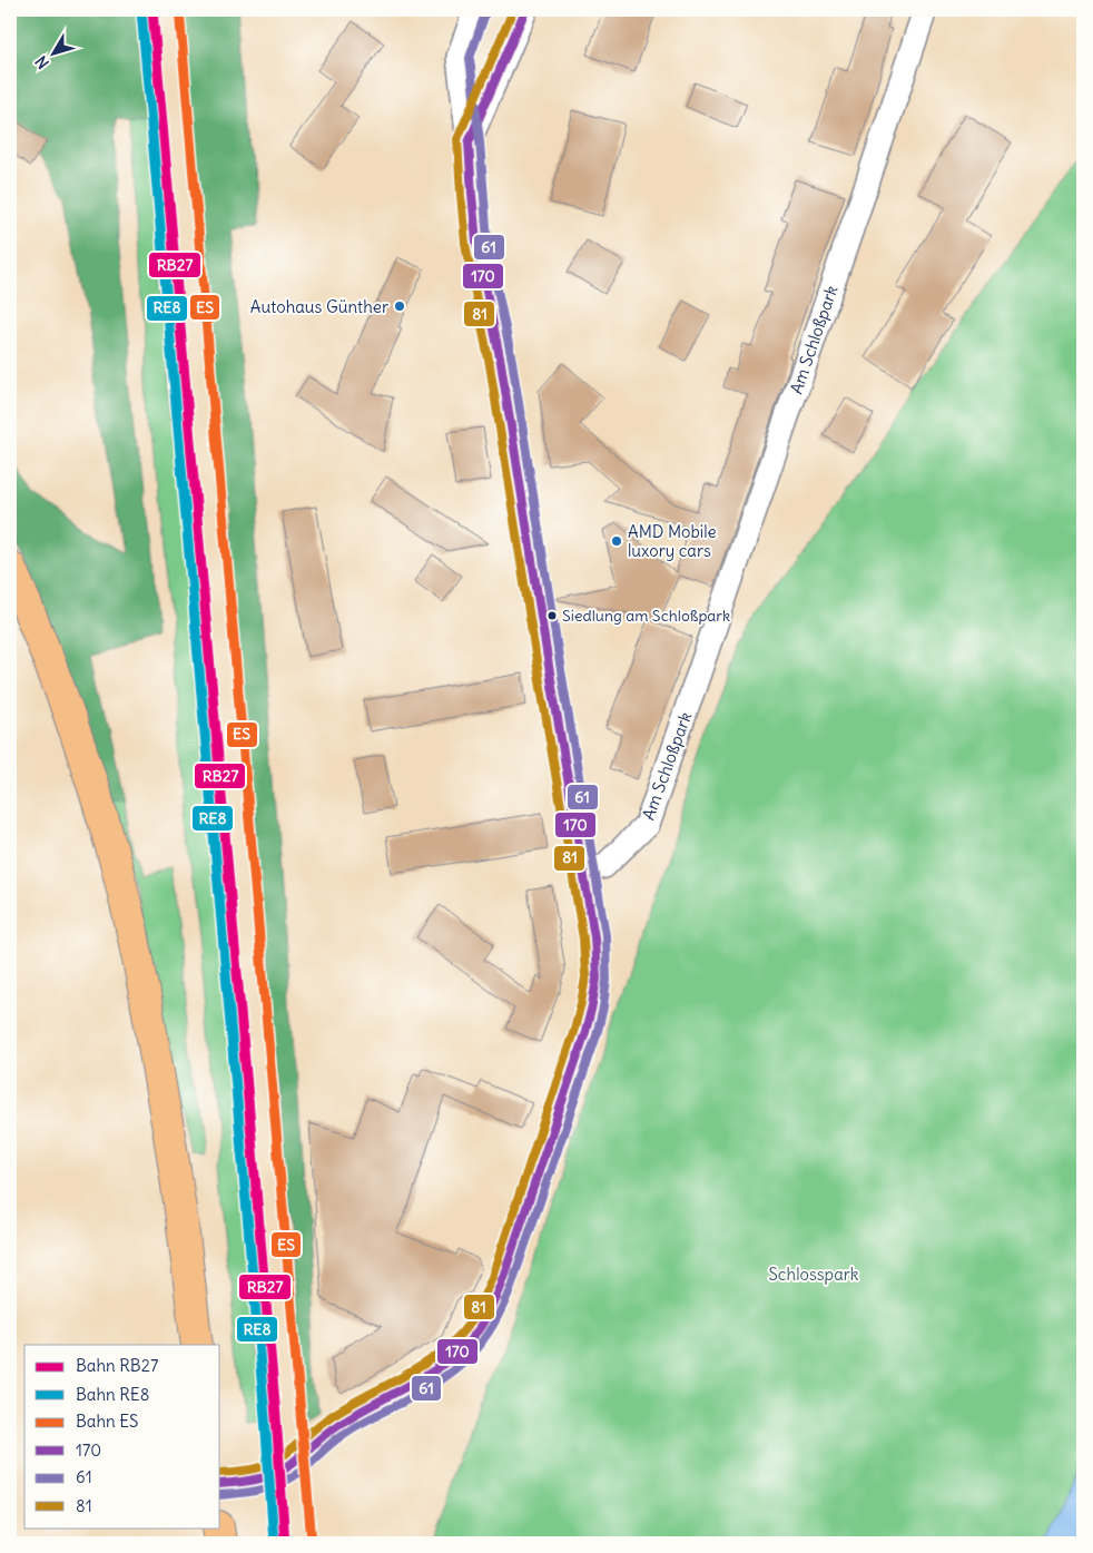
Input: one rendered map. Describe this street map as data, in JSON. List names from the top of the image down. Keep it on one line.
{"streets":{"street":["Am Schloßpark"]},"parks":["Schlosspark"],"places":["Autohaus Günther","AMD Mobile luxory cars","Siedlung am Schloßpark"],"lines":["rail line RB27","rail line ES","transit line 170","transit line 81","rail line RE8","transit line 61"],"legend":["Bahn RB27","Bahn RE8","Bahn ES","170","61","81"],"north":"bottom left"}
